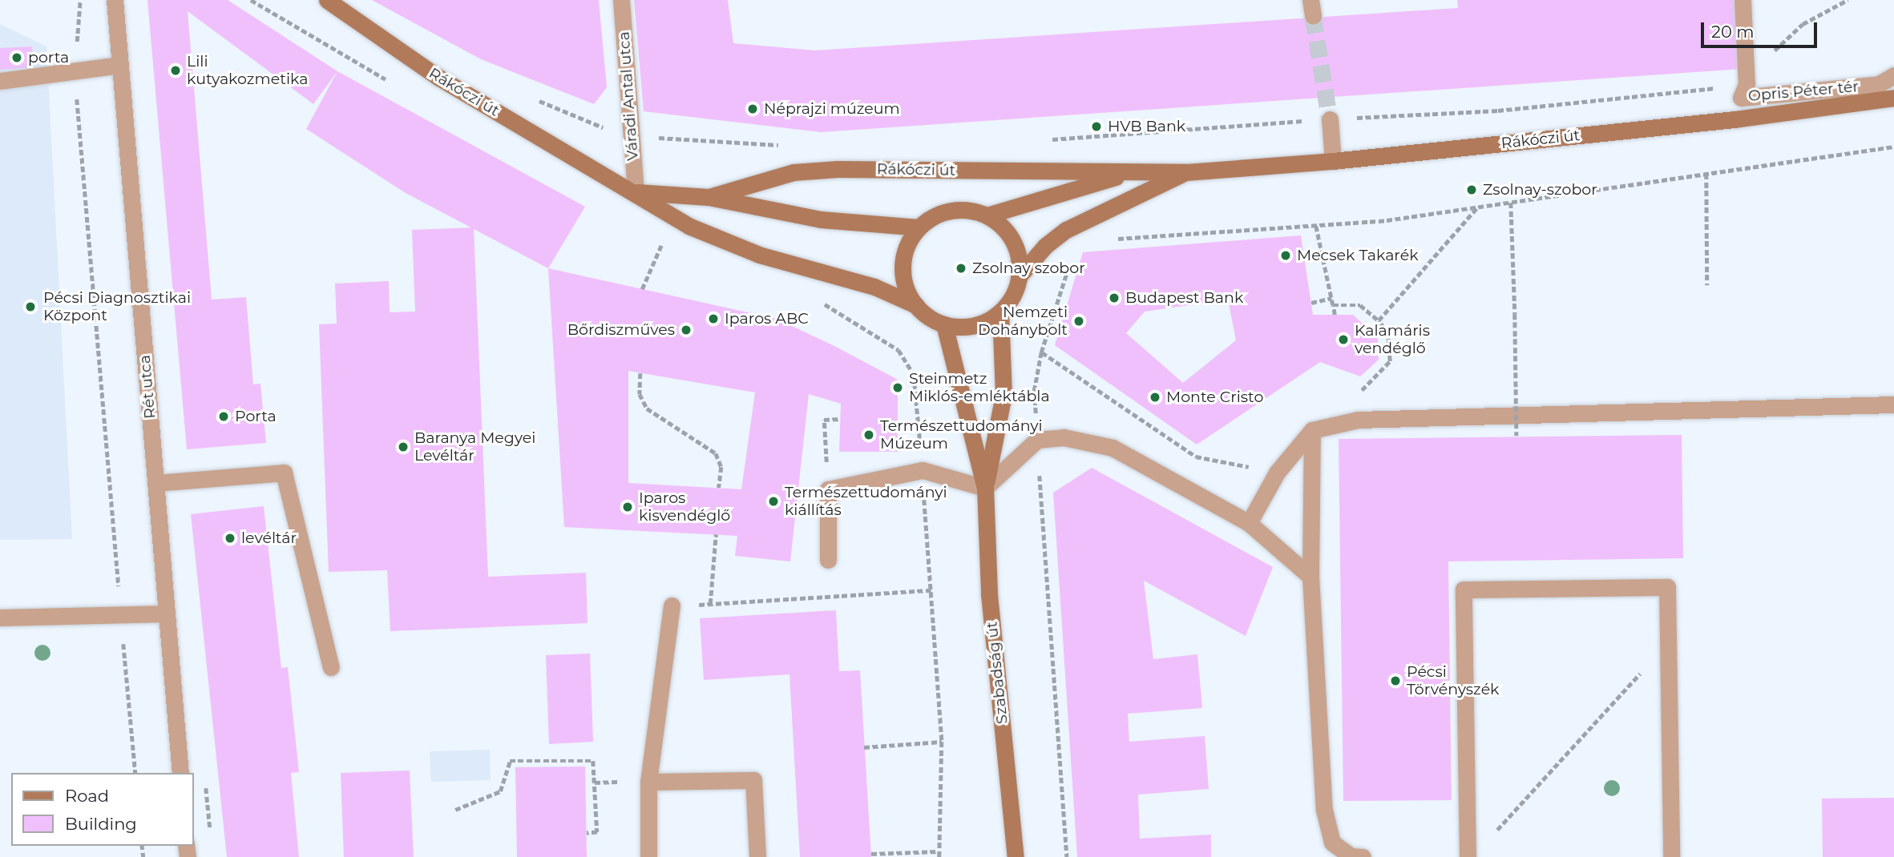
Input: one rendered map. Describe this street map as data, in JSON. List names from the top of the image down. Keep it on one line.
{"streets":{"street":["Opris Péter tér","Rákóczi út","Váradi Antal utca","Rét utca","Szabadság út"]},"crossings":[["Rákóczi út","Váradi Antal utca"],["Rákóczi út","Szabadság út"]],"places":["porta","Lili kutyakozmetika","Néprajzi múzeum","HVB Bank","Zsolnay-szobor","Mecsek Takarék","Zsolnay szobor","Budapest Bank","Pécsi Diagnosztikai Központ","Iparos ABC","Nemzeti Dohánybolt","Bőrdiszműves","Kalamáris vendéglő","Steinmetz Miklós-emléktábla","Monte Cristo","Porta","Természettudományi Múzeum","Baranya Megyei Levéltár","Természettudományi kiállítás","Iparos kisvendéglő","levéltár","Pécsi Törvényszék"],"legend":["Road","Building"],"scale_bar":"20 m"}
